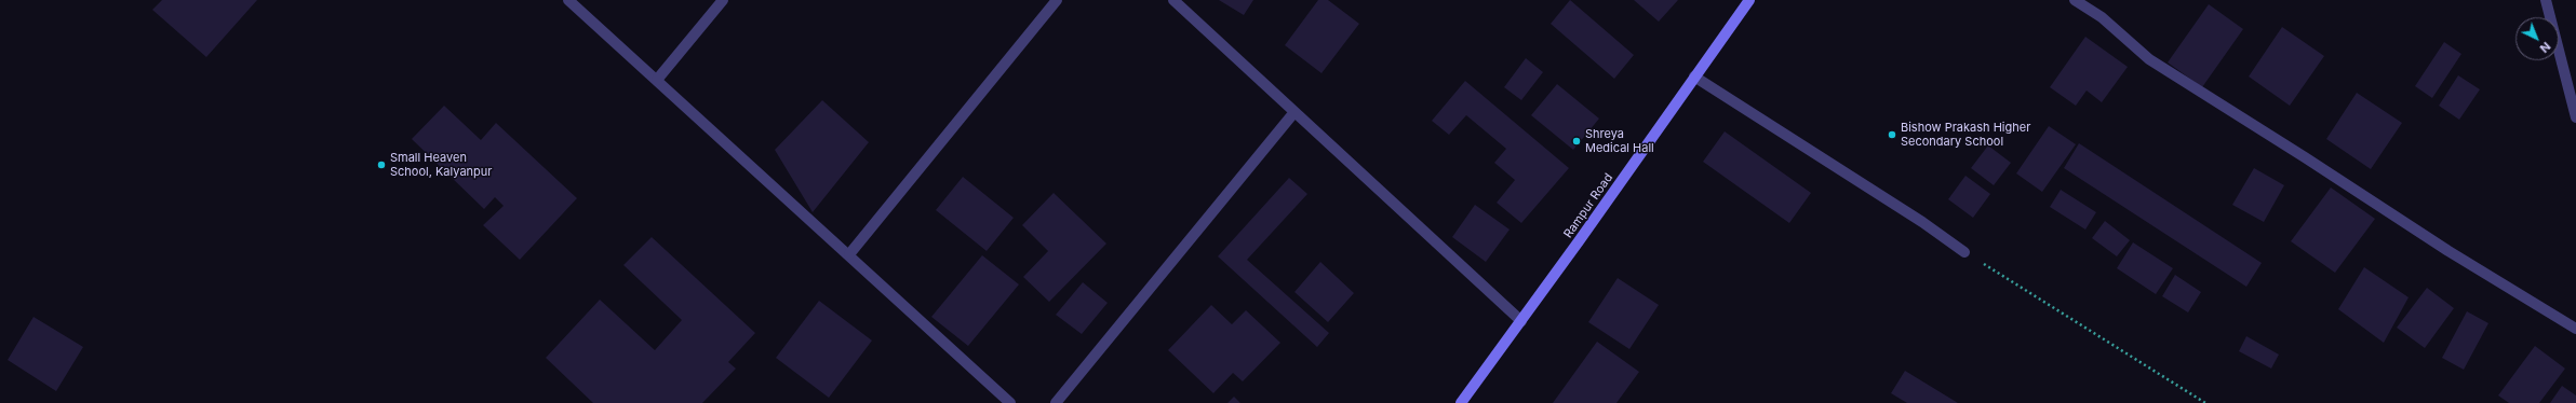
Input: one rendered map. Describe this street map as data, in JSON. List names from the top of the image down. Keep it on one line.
{"streets":{"main road":["Rampur Road"]},"places":["Bishow Prakash Higher Secondary School","Shreya Medical Hall","Small Heaven School, Kalyanpur"],"north":"bottom right"}
